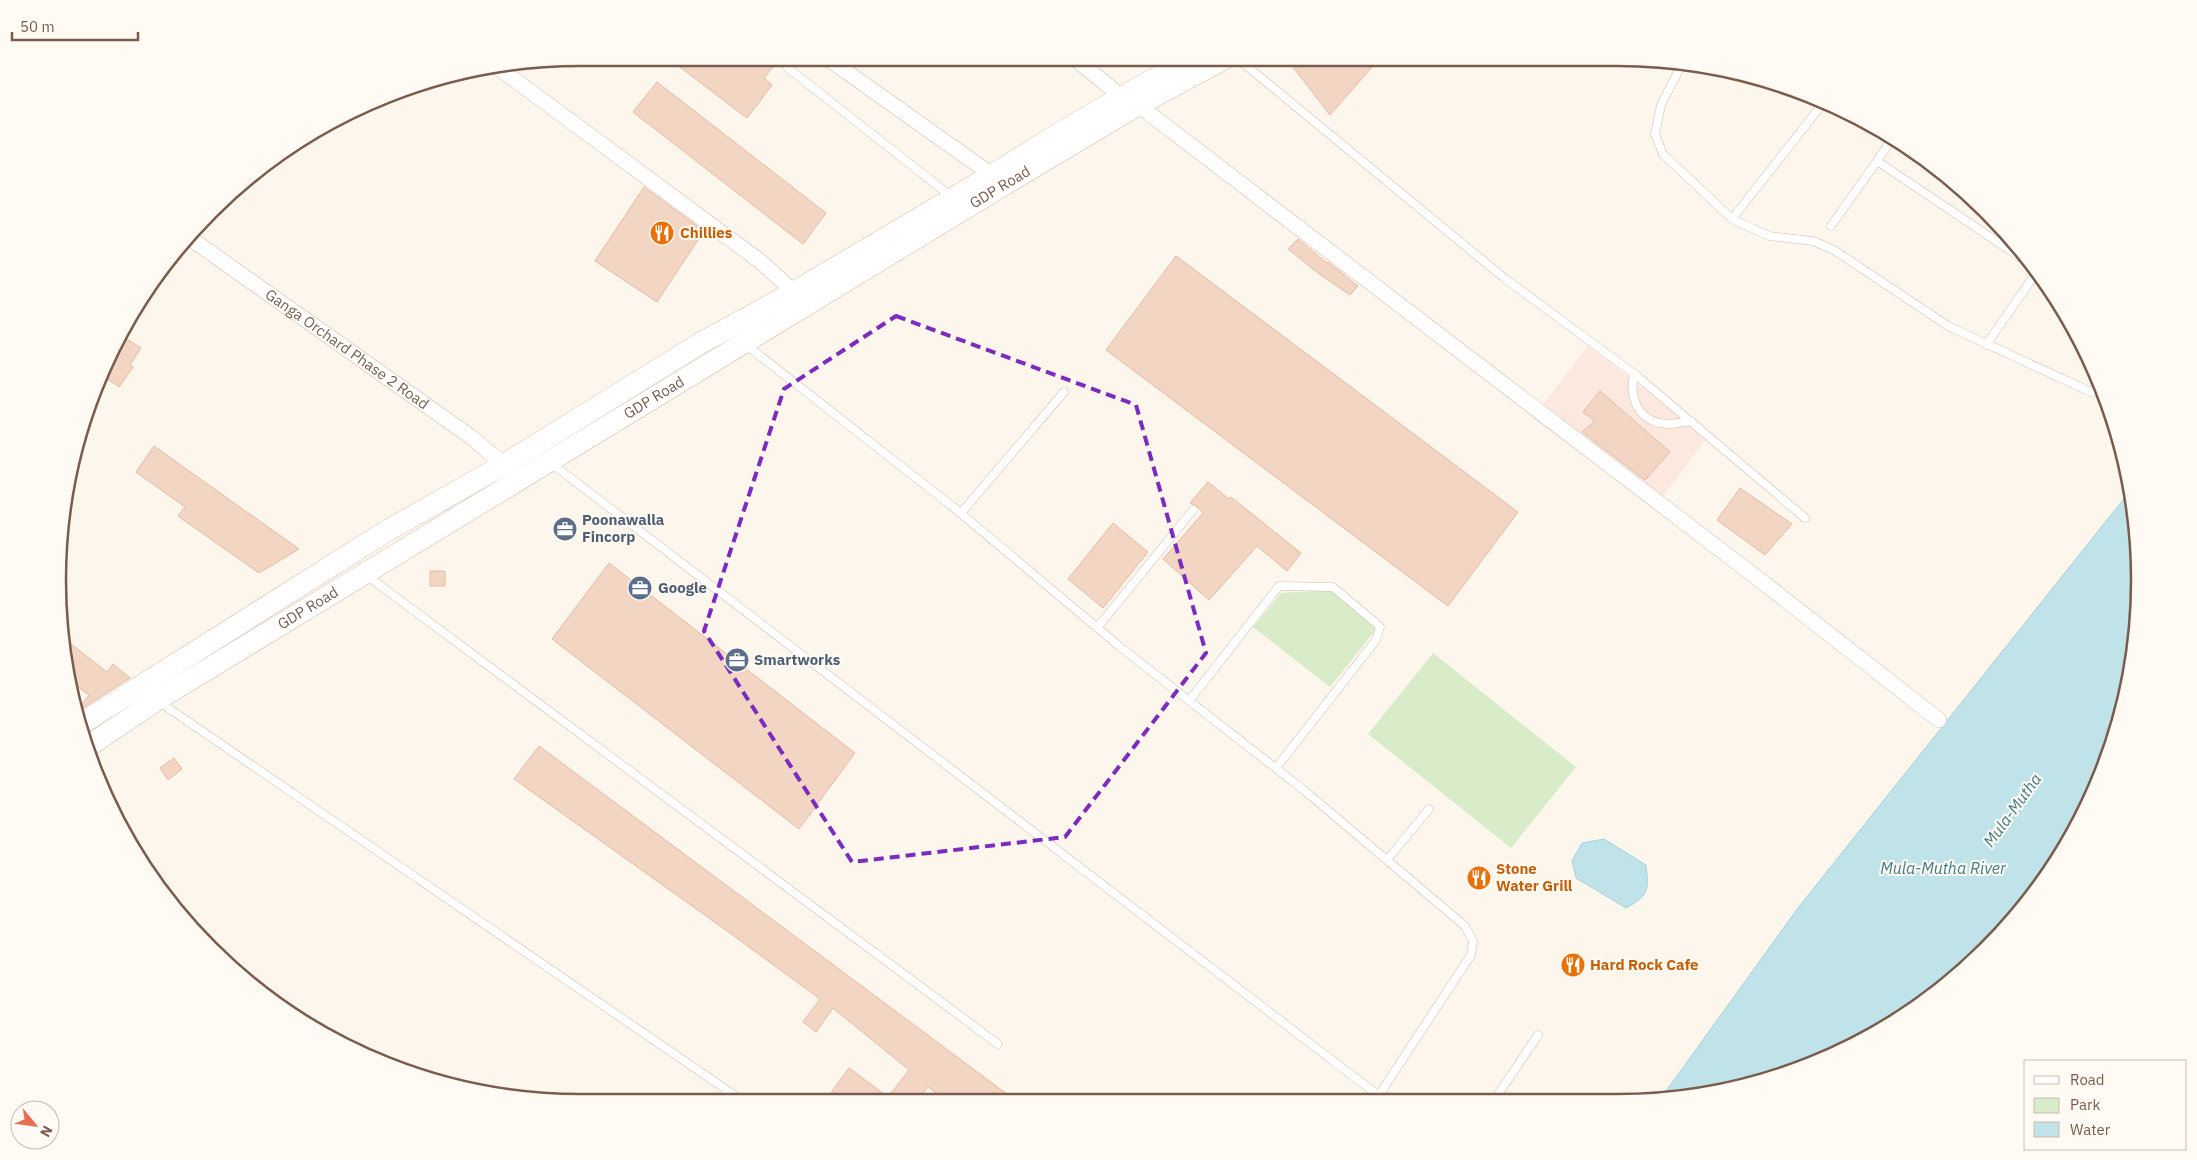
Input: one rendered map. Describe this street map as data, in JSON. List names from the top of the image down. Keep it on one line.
{"streets":{"main road":["GDP Road"],"street":["Ganga Orchard Phase 2 Road"]},"crossings":[["GDP Road","Ganga Orchard Phase 2 Road"]],"water":["Mula-Mutha","Mula-Mutha River"],"places":{"restaurant":["Chillies","Stone Water Grill","Hard Rock Cafe"],"office":["Poonawalla Fincorp","Google","Smartworks"]},"legend":["Road","Park","Water"],"scale_bar":"50 m","north":"bottom right"}
